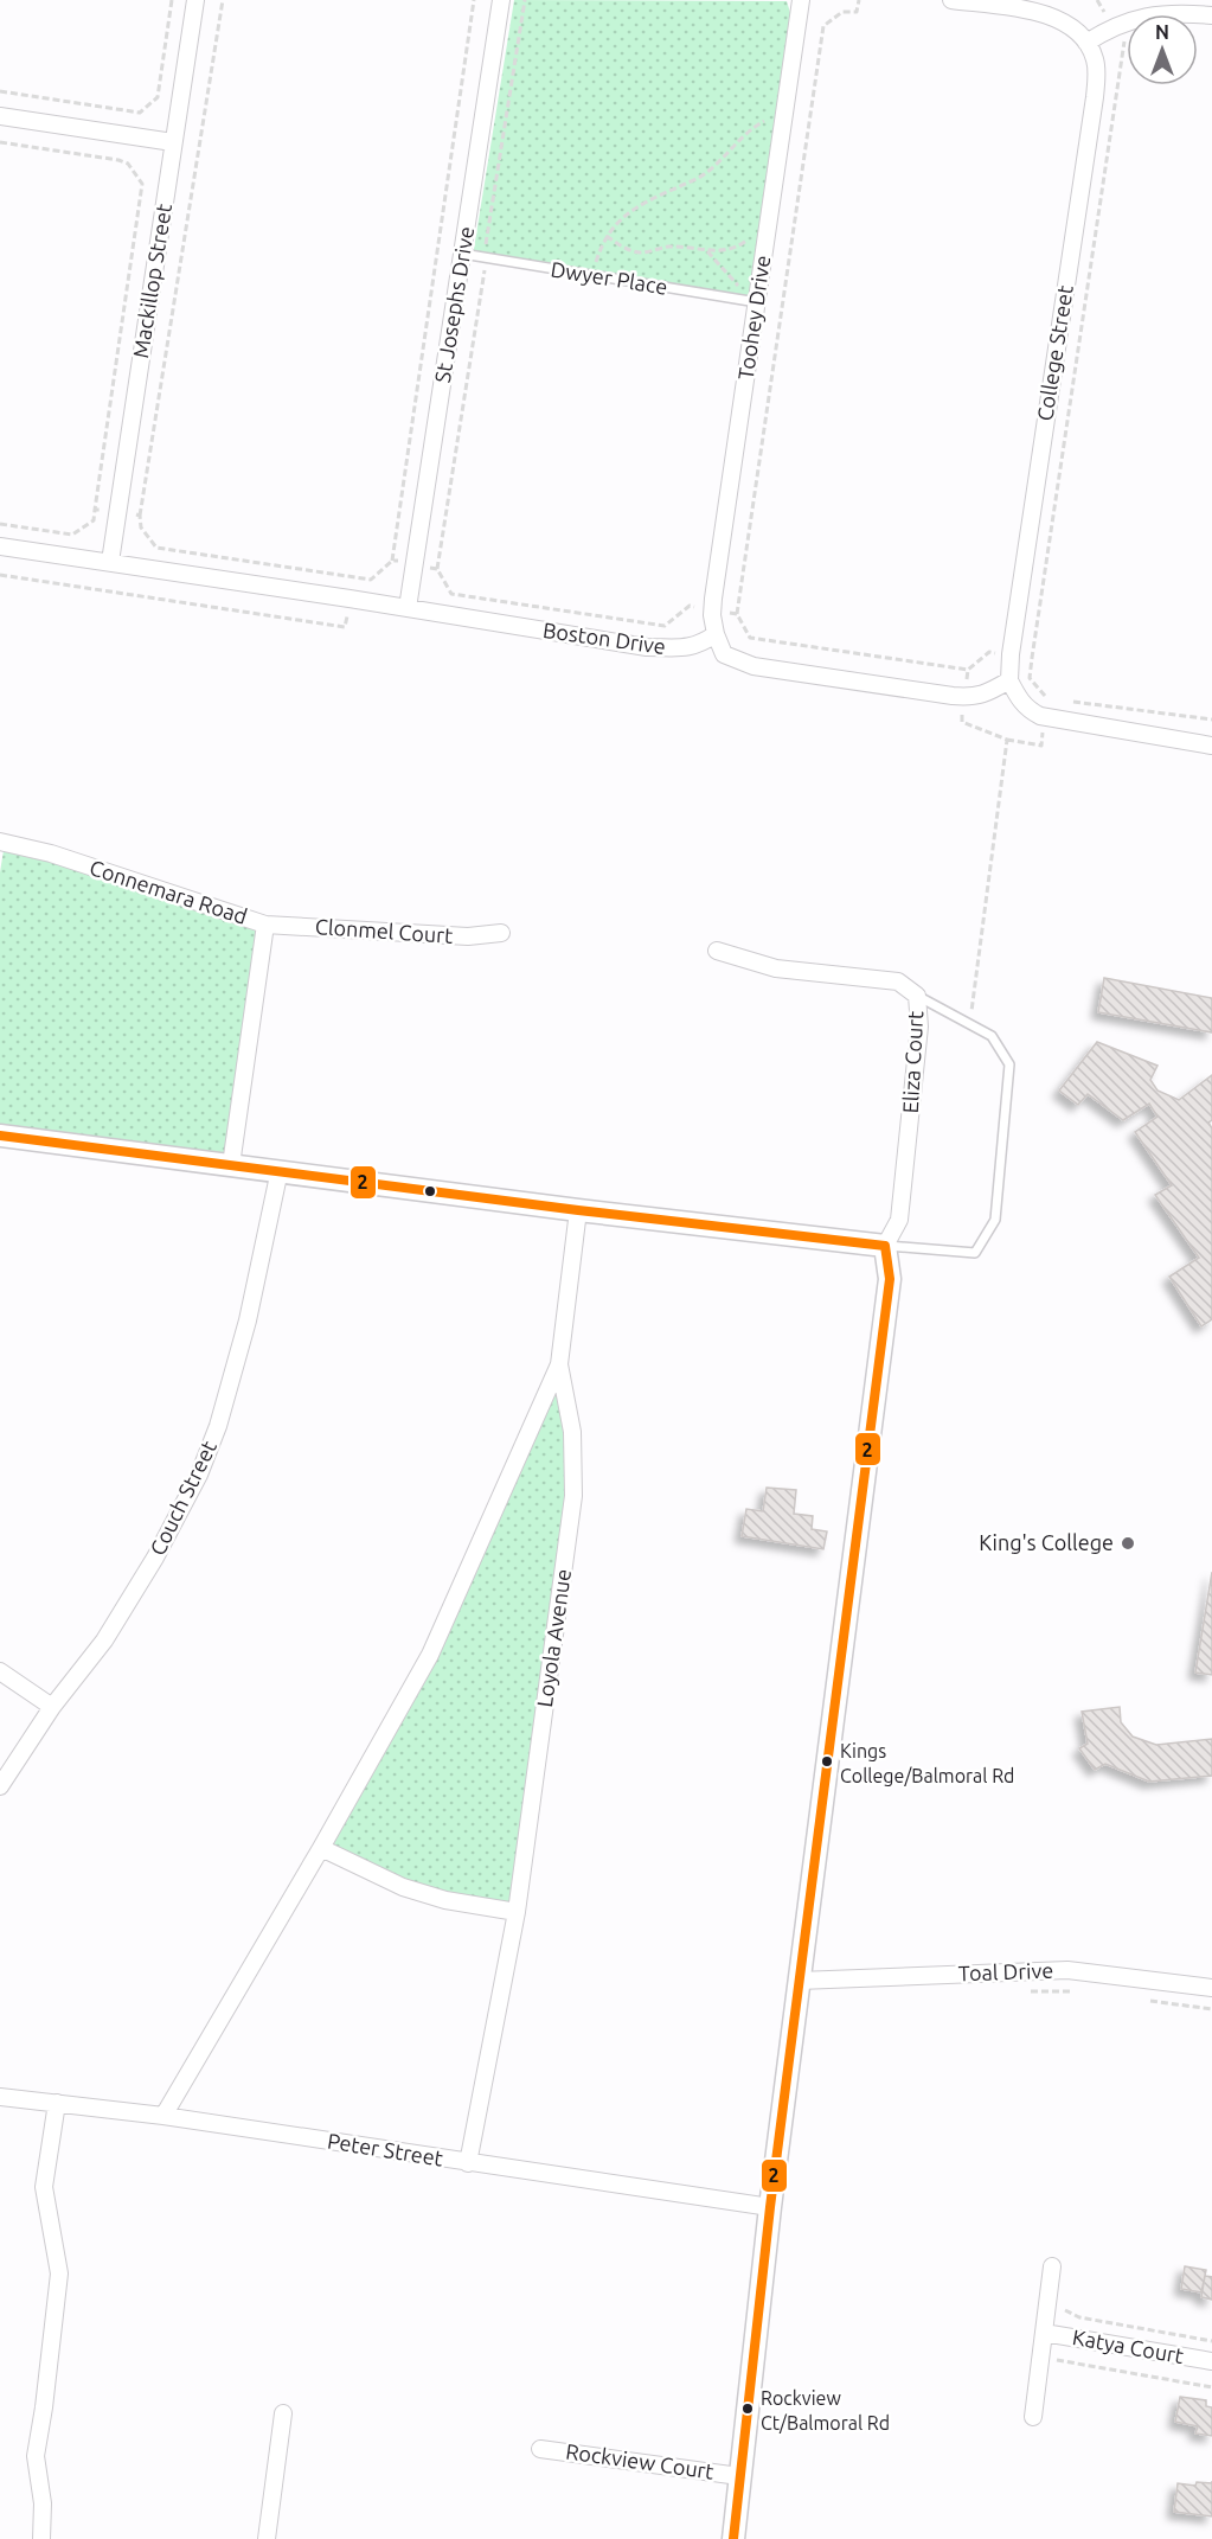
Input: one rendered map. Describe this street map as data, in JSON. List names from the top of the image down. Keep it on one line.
{"streets":{"street":["Mackillop Street","St Josephs Drive","Toohey Drive","College Street","Boston Drive","Connemara Road","Clonmel Court","Eliza Court","Couch Street","Loyola Avenue","Toal Drive","Peter Street","Katya Court","Rockview Court"],"lane":["Dwyer Place"]},"crossings":[["Dwyer Place","St Josephs Drive"],["Dwyer Place","Toohey Drive"],["Mackillop Street","Boston Drive"],["St Josephs Drive","Boston Drive"],["Toohey Drive","Boston Drive"],["Connemara Road","Clonmel Court"],["Loyola Avenue","Peter Street"]],"places":["King's College","Kings College/Balmoral Rd","Rockview Ct/Balmoral Rd"],"lines":["transit line 2"],"north":"top"}
